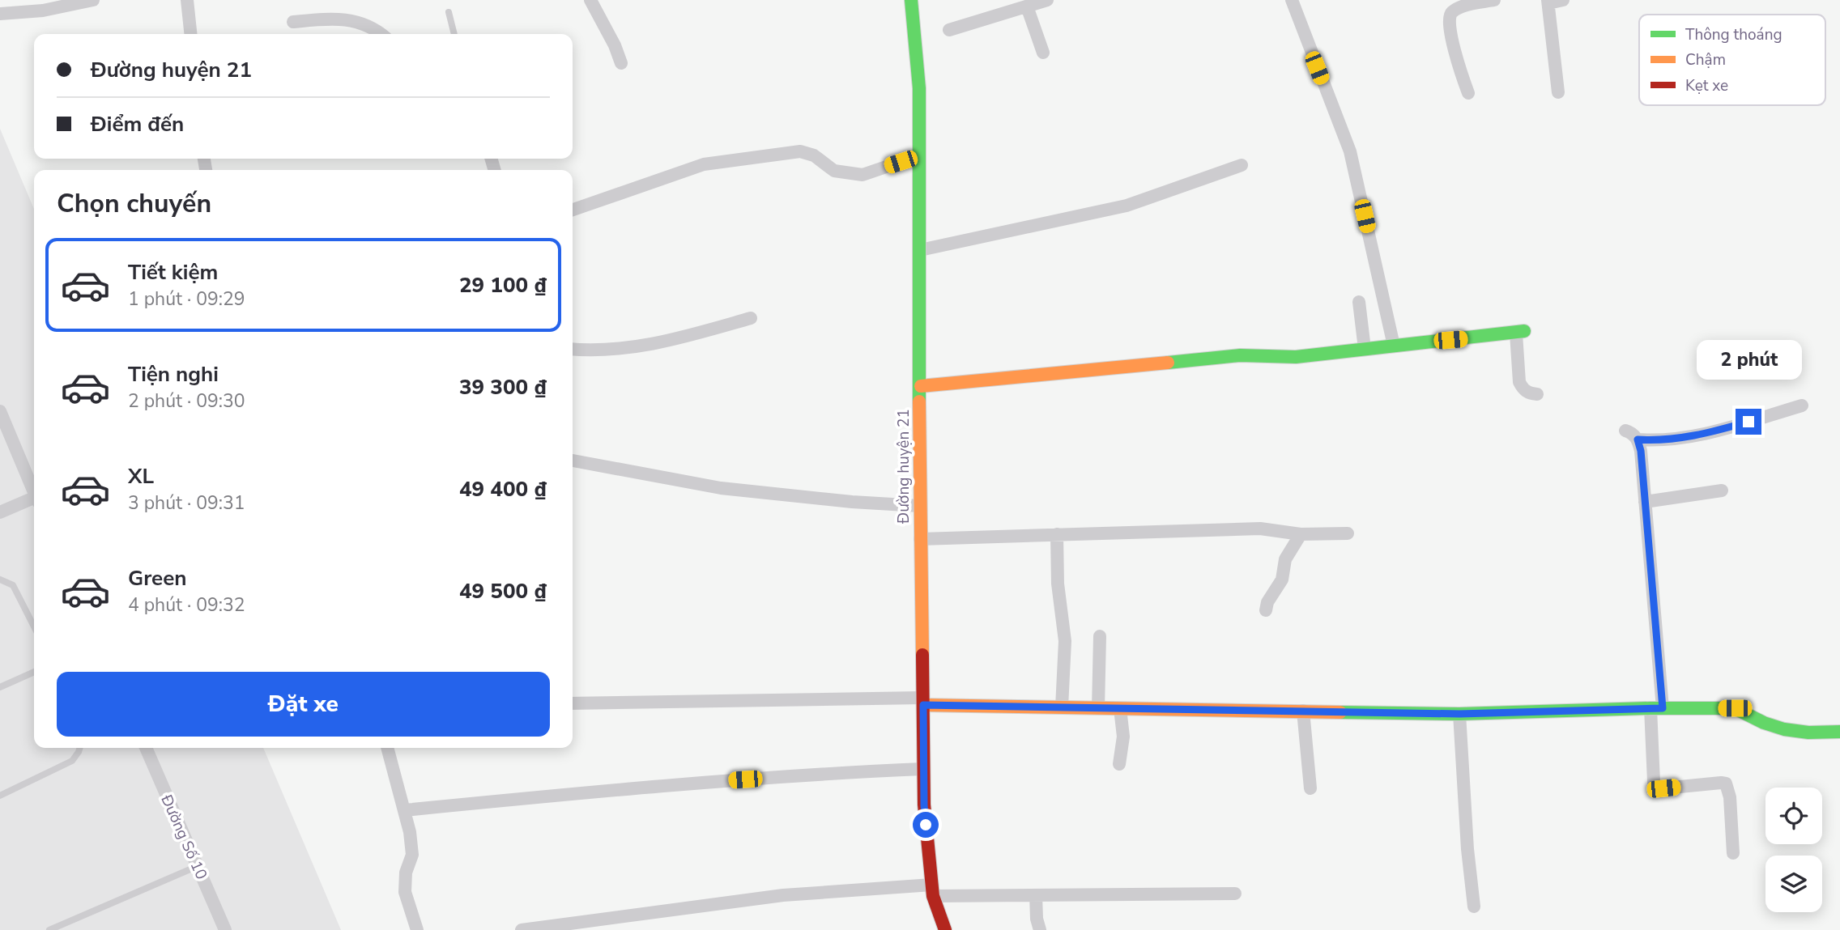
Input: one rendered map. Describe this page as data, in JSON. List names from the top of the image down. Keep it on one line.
{"streets":{"street":["Đường huyện 21","Đường Số 10"]},"legend":["Thông thoáng","Chậm","Kẹt xe"],"page":{"banner":["Đường huyện 21","Điểm đến"],"heading":"Chọn chuyến","list":[{"name":"Tiết kiệm","note":"1 phút · 09:29","value":"29 100 ₫"},{"name":"Tiện nghi","note":"2 phút · 09:30","value":"39 300 ₫"},{"name":"XL","note":"3 phút · 09:31","value":"49 400 ₫"},{"name":"Green","note":"4 phút · 09:32","value":"49 500 ₫"}],"bubble":"2 phút","buttons":"Đặt xe"}}
